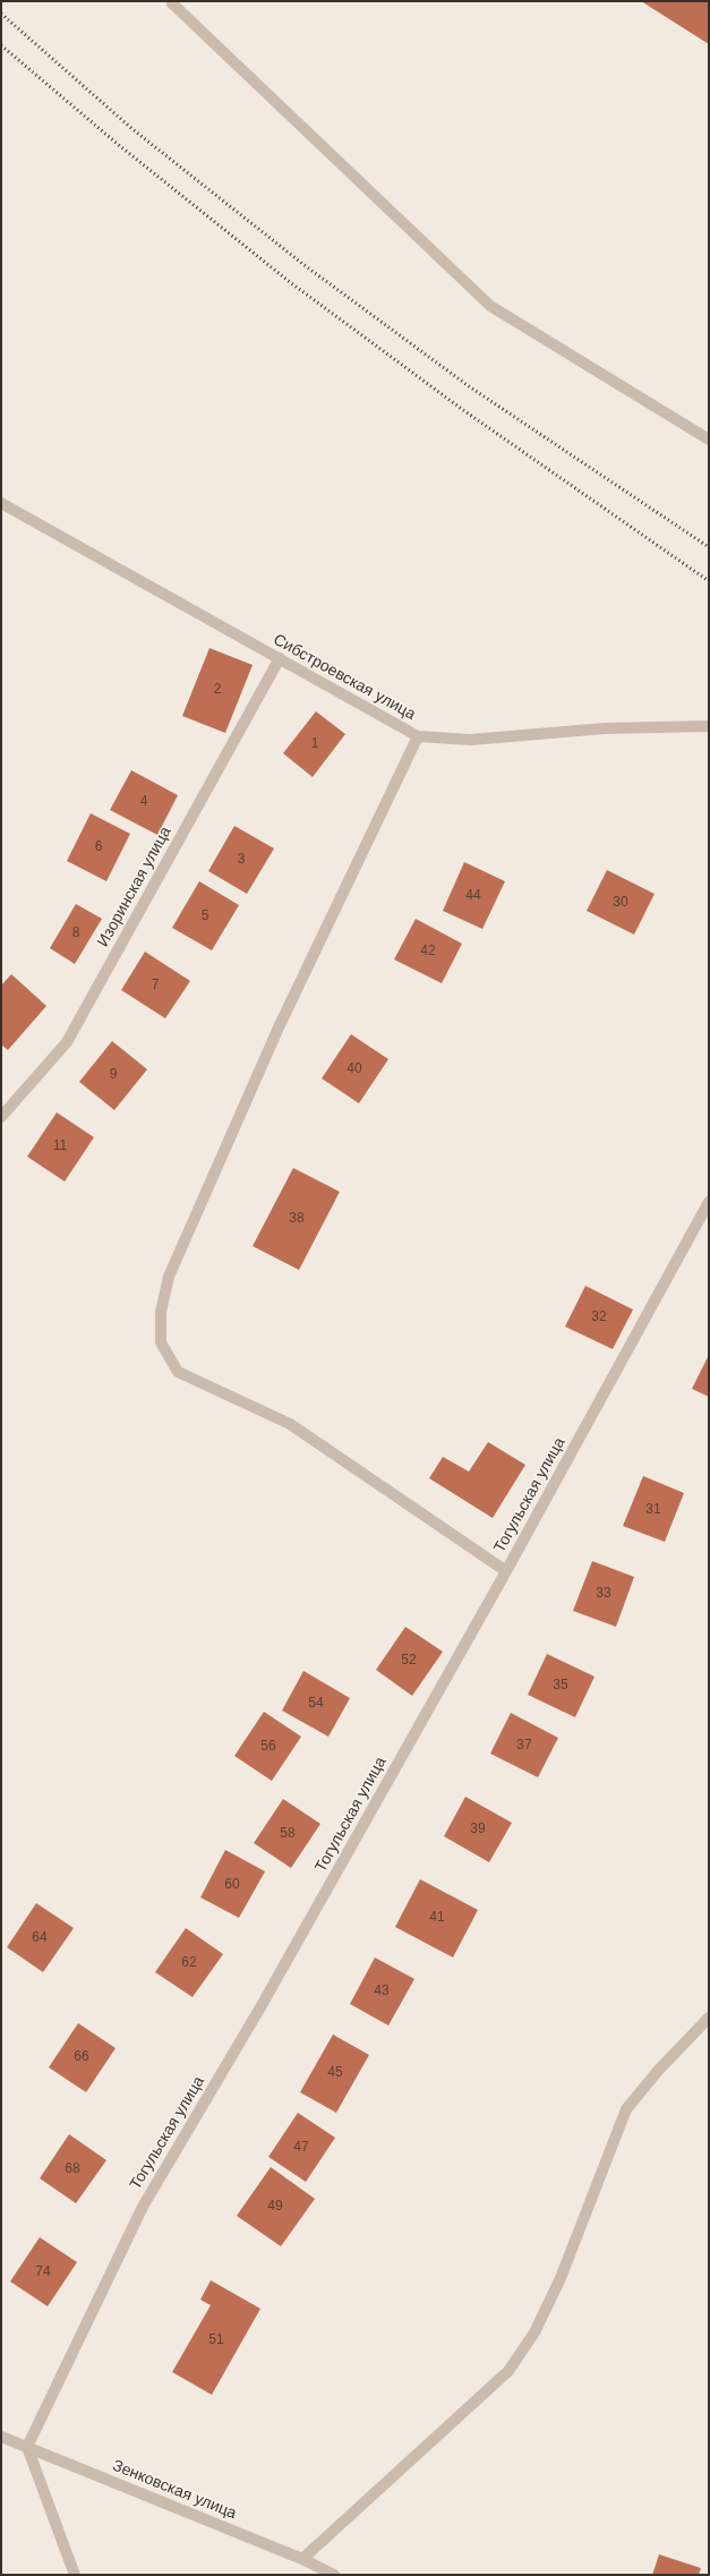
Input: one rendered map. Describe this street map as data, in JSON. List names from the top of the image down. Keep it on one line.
{"streets":{"street":["Сибстроевская улица","Изоринская улица","Тогульская улица","Зенковская улица"]},"crossings":[["Сибстроевская улица","Изоринская улица"],["Тогульская улица","Зенковская улица"]],"house_numbers":["2","1","4","6","3","44","30","5","8","42","7","40","9","11","38","32","31","33","52","35","54","37","56","39","58","60","41","64","62","43","66","45","47","68","49","74","51"]}
